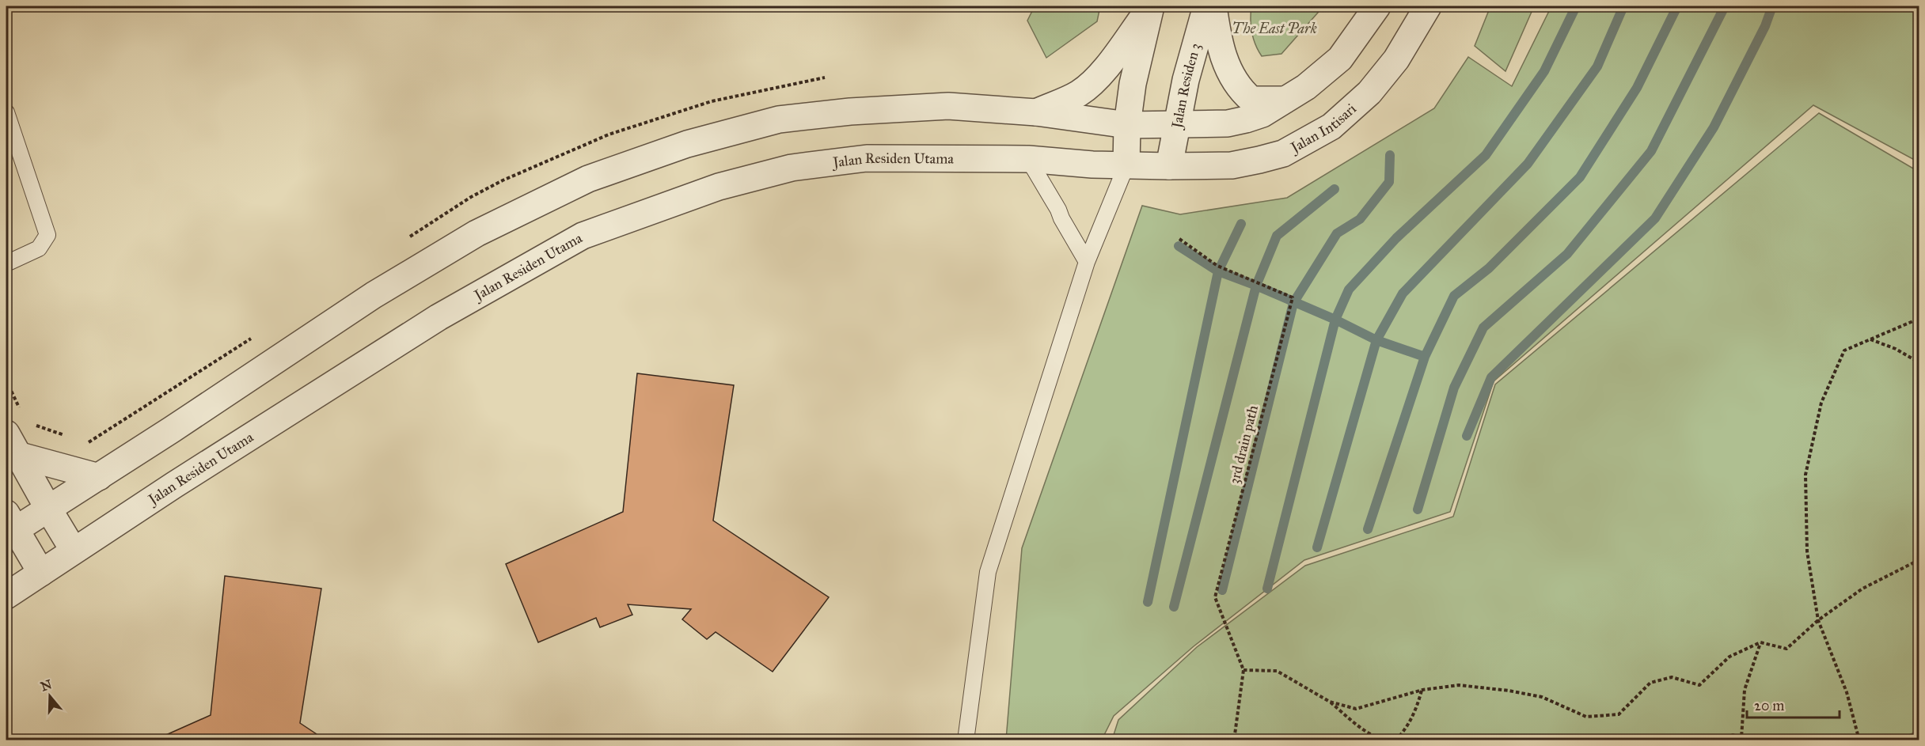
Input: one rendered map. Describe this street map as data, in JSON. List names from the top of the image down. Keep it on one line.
{"streets":{"street":["Jalan Residen 3","Jalan Intisari","Jalan Residen Utama"],"path":["3rd drain path"]},"crossings":[["Jalan Residen 3","Jalan Intisari"],["Jalan Intisari","Jalan Residen Utama"]],"parks":["The East Park"],"scale_bar":"20 m","north":"top"}
